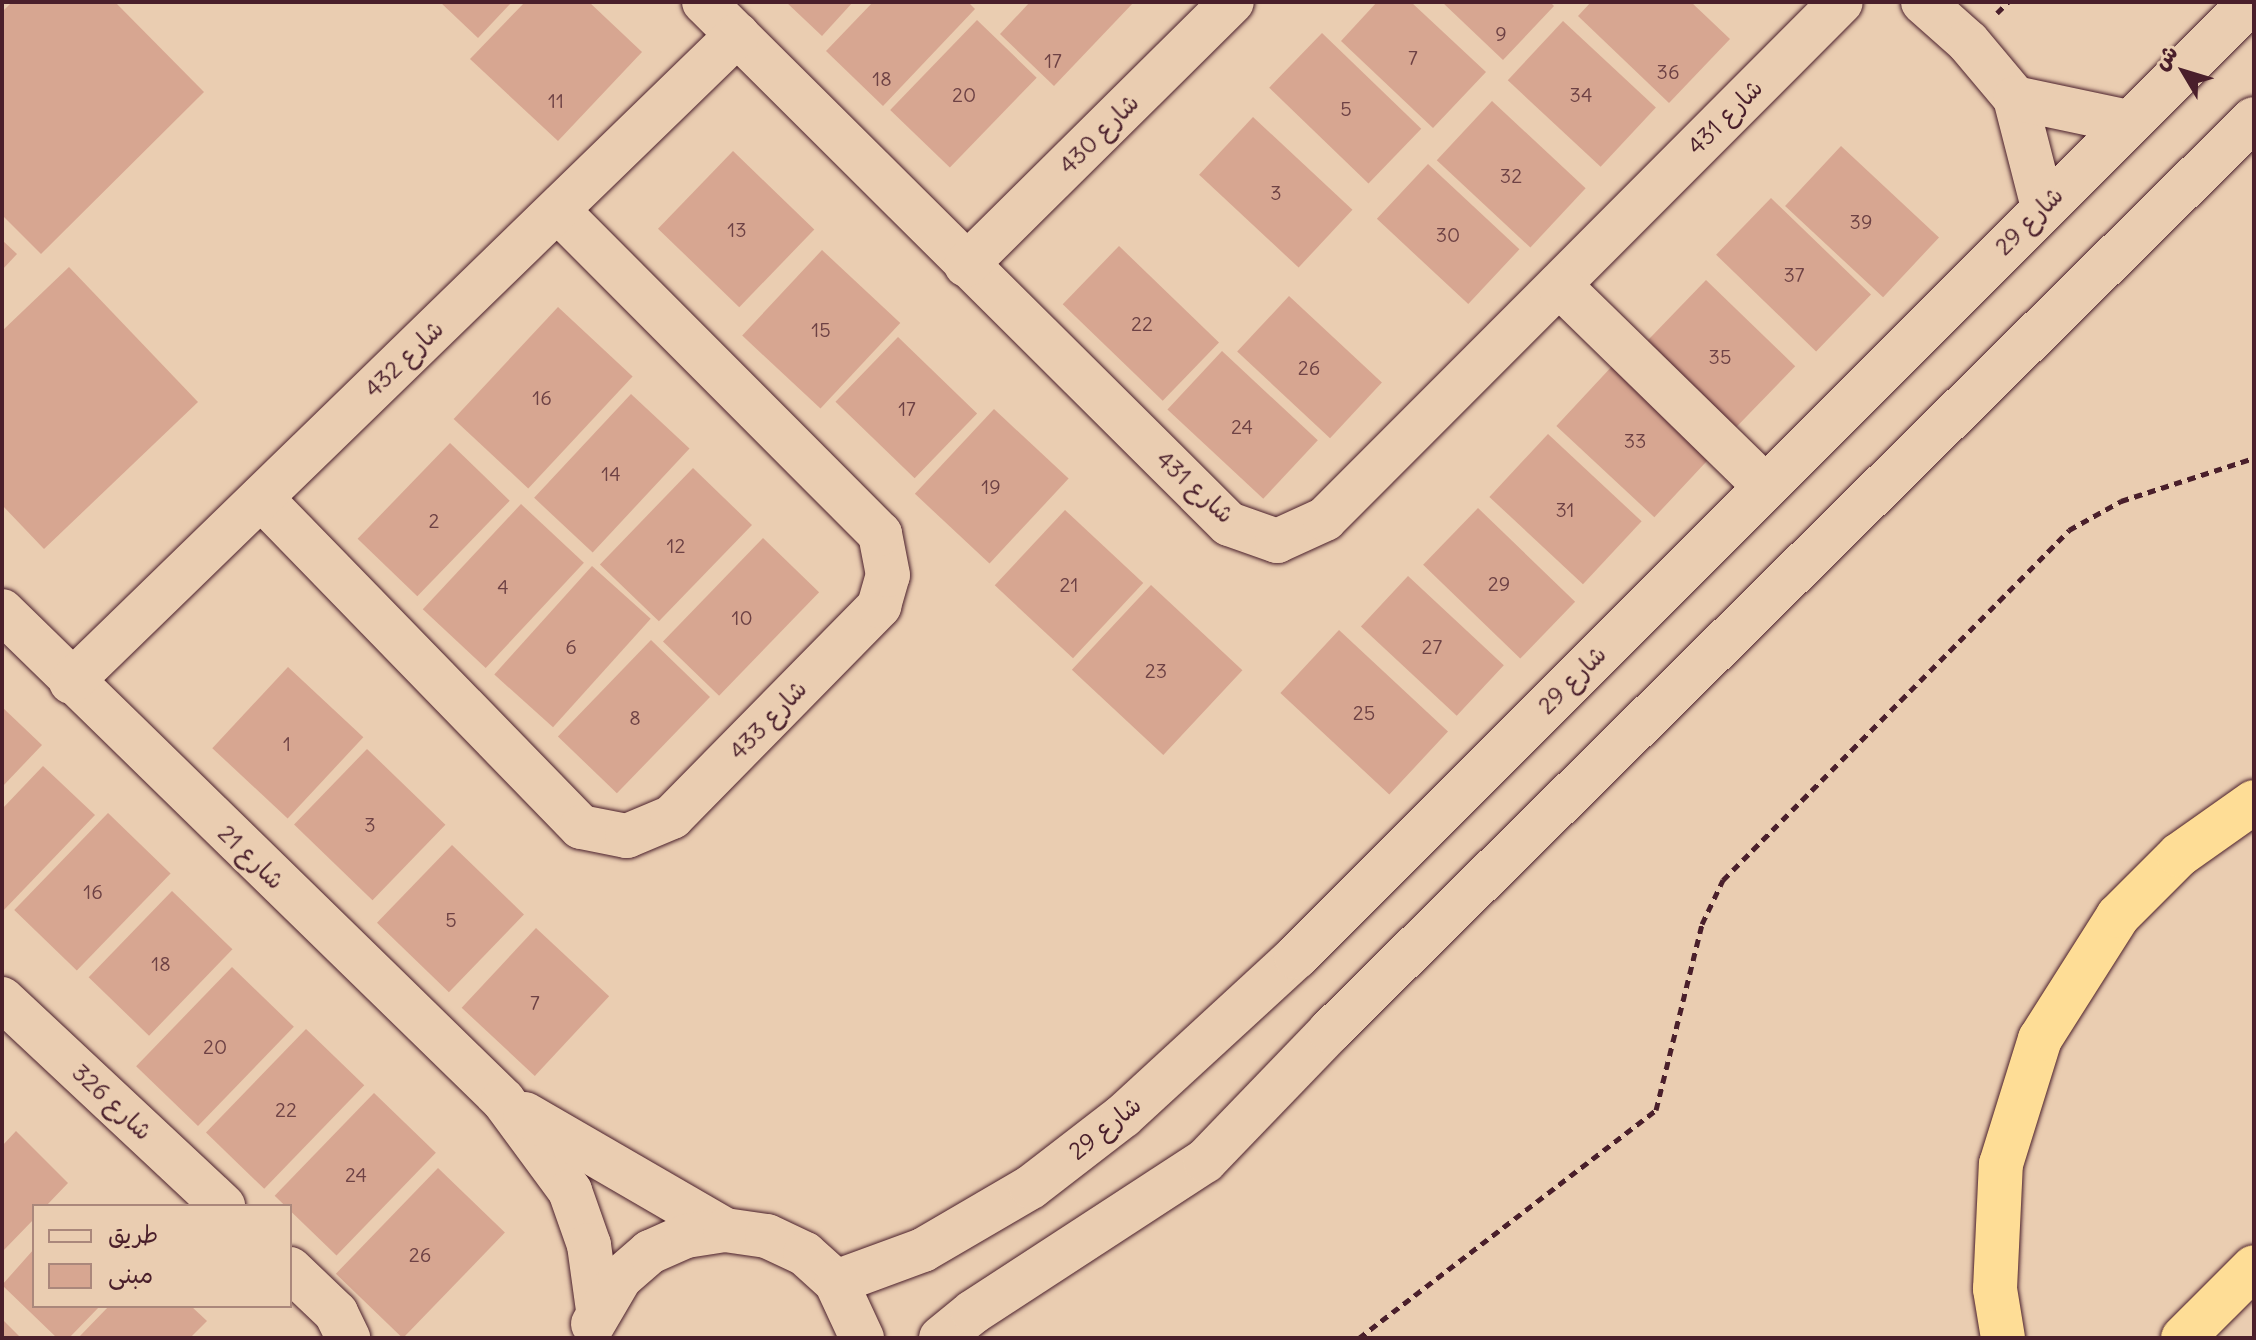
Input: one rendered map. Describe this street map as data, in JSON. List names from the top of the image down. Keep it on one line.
{"streets":{"street":["شارع 431","شارع 430","شارع 29","شارع 432","شارع 433","شارع 21","شارع 326"]},"crossings":[["شارع 431","شارع 430"],["شارع 431","شارع 432"],["شارع 432","شارع 433"],["شارع 432","شارع 21"]],"house_numbers":["9","7","17","36","18","20","34","11","5","32","3","39","13","30","37","22","15","35","26","16","17","24","33","14","19","31","2","12","29","21","4","10","6","27","23","25","8","1","3","16","5","18","7","20","22","24","26"],"legend":["طريق","مبنى"],"north":"top left"}
